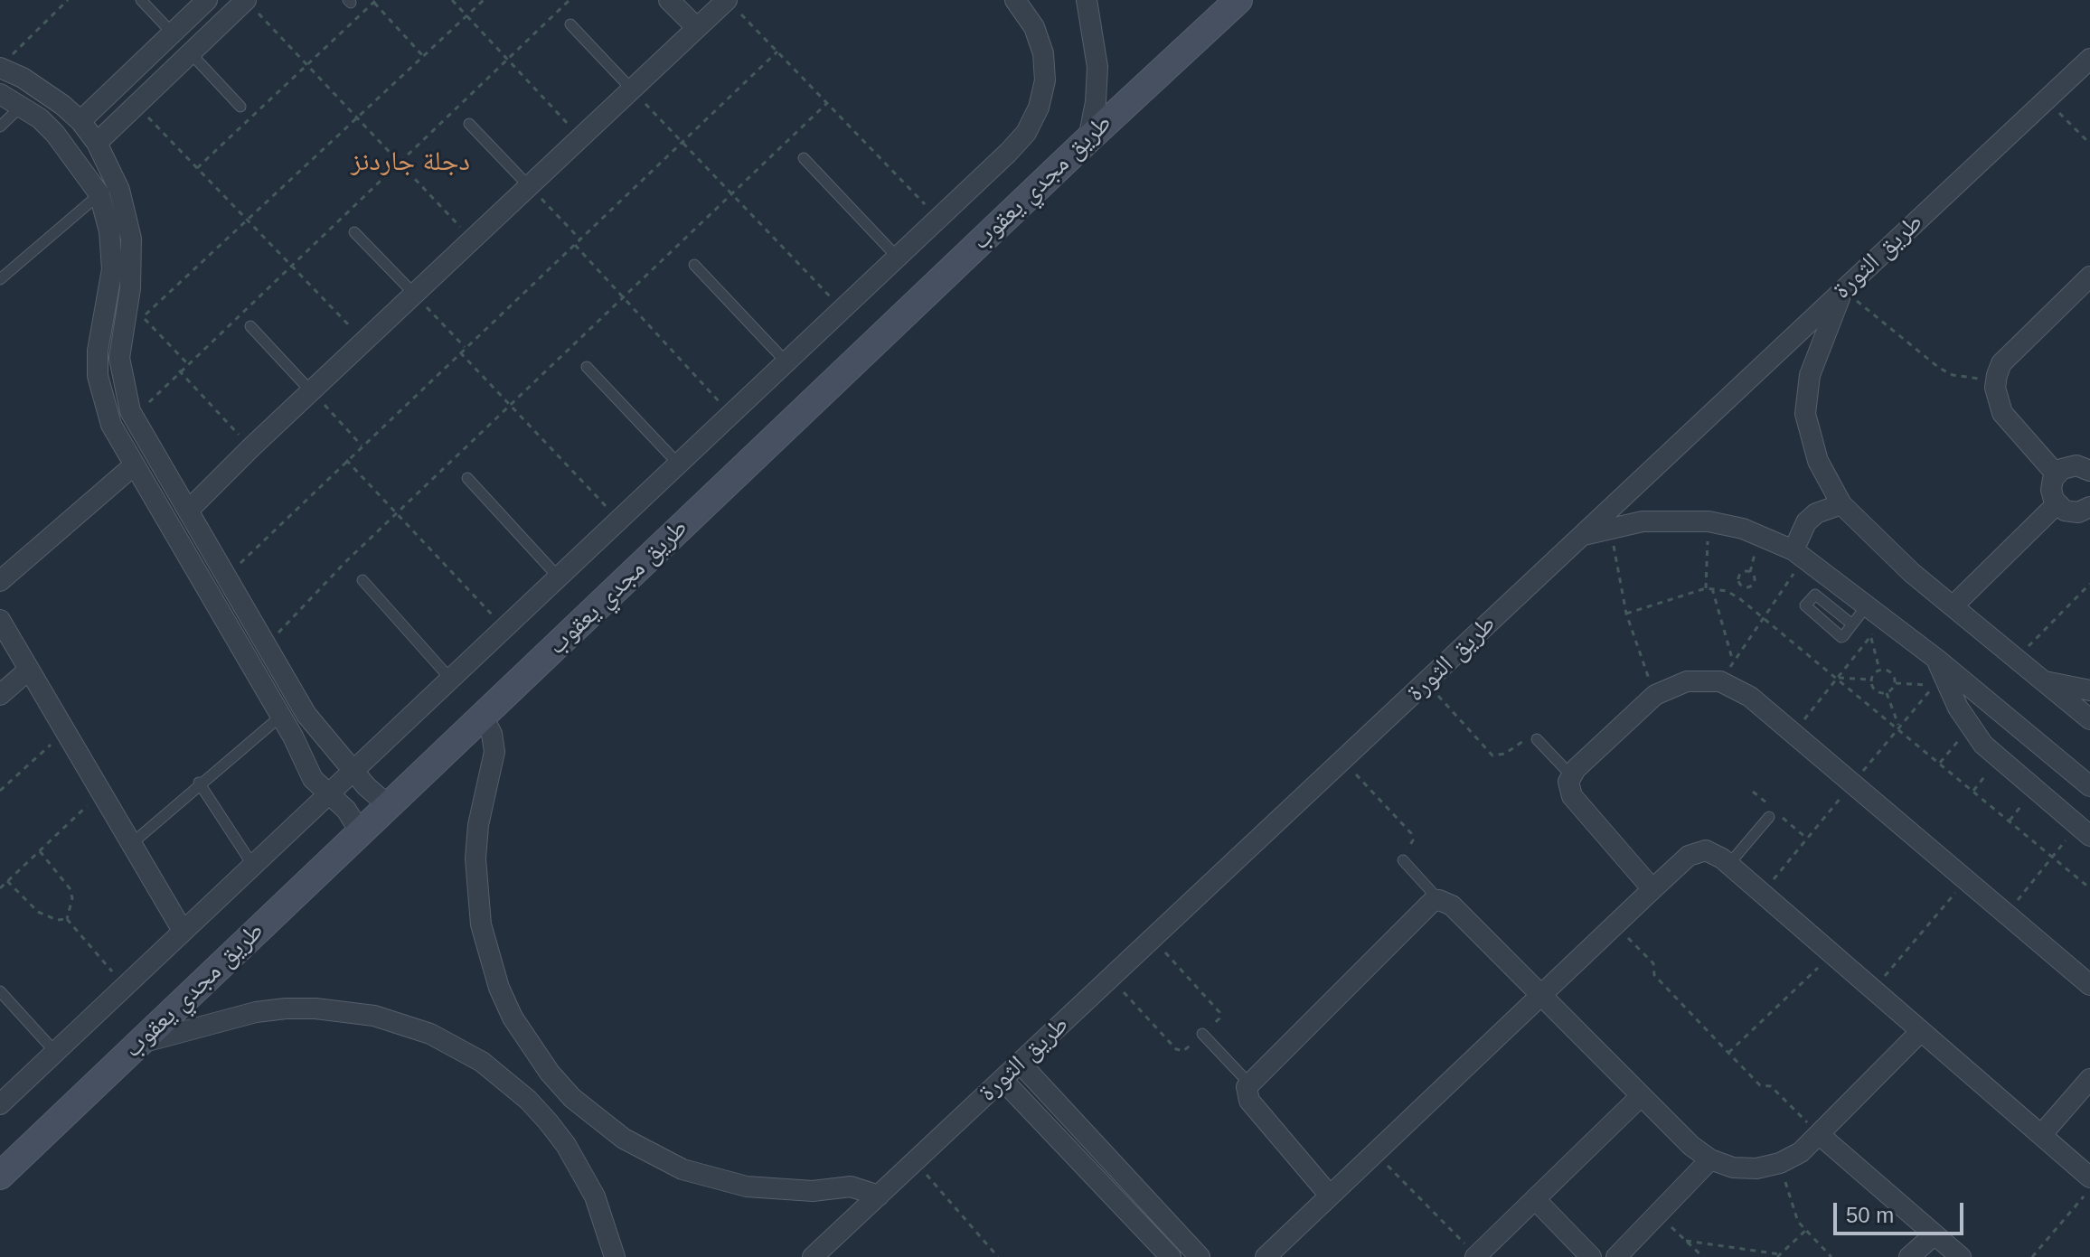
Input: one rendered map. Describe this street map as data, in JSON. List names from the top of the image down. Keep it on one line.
{"streets":{"street":["طريق مجدي يعقوب","طريق الثورة"]},"districts":["دجلة جاردنز"],"scale_bar":"50 m"}
